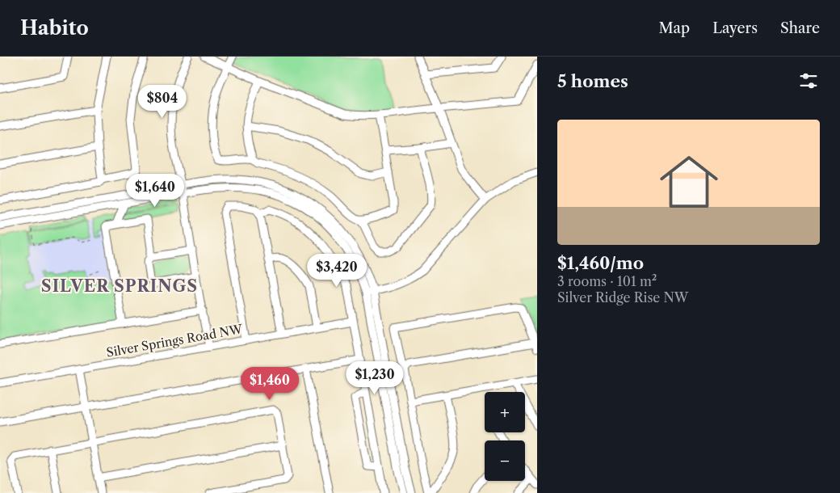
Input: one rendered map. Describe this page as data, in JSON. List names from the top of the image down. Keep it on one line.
{"streets":{"street":["Silver Springs Road NW"]},"districts":["SILVER SPRINGS"],"page":{"header":"Habito","nav":["Map","Layers","Share"],"heading":"5 homes","price":["$804","$1,640","$3,420","$1,230","$1,460"],"list":[{"name":"$1,460/mo","note":"3 rooms · 101 m² · Silver Ridge Rise NW"}],"map_buttons":["+","−"]}}
